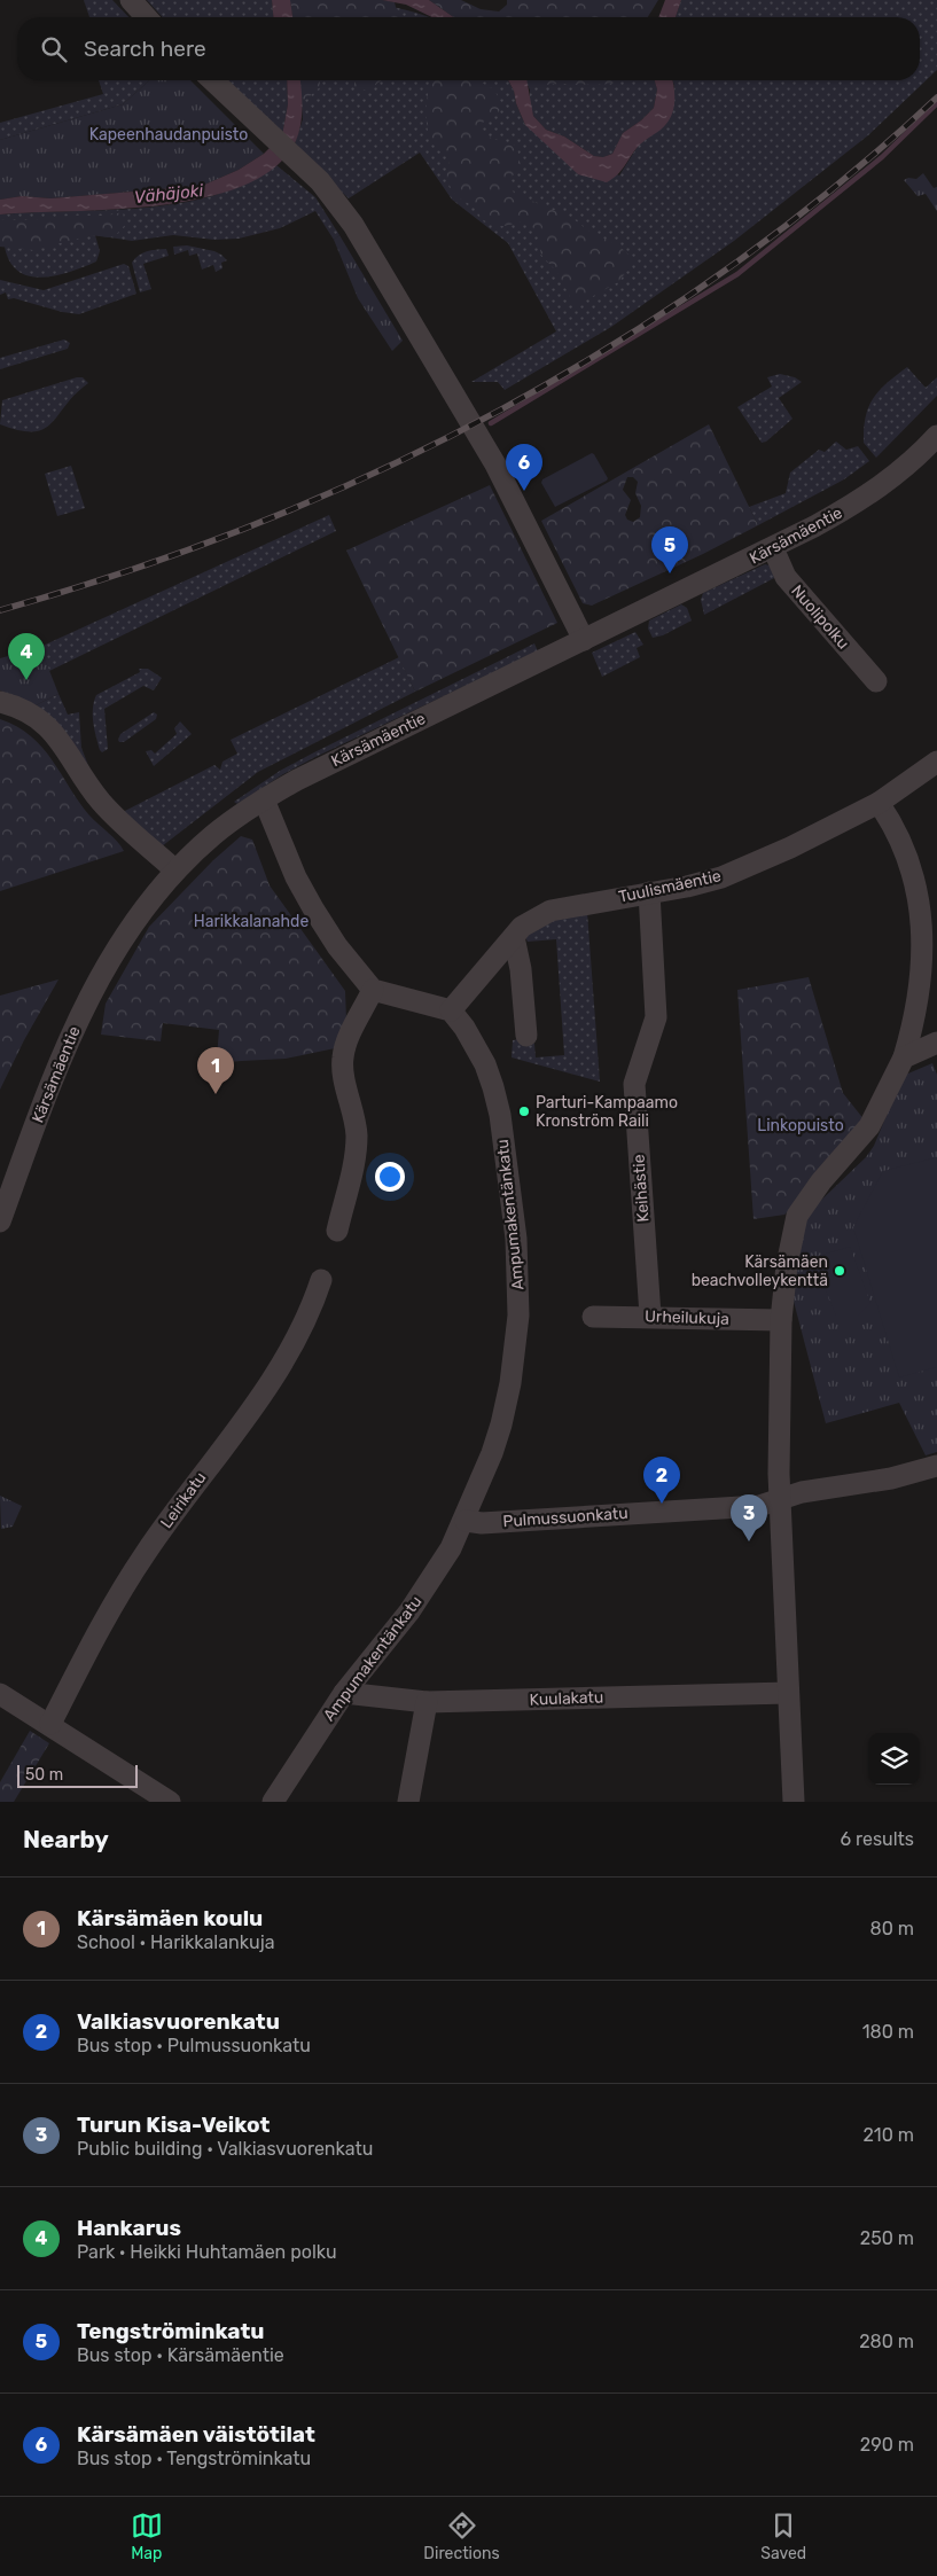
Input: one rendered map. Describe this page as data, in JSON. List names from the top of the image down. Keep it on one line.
{"streets":{"street":["Kärsämäentie","Nuolipolku","Tuulismäentie","Keihästie","Ampumakentänkatu","Urheilukuja","Leirikatu","Pulmussuonkatu","Kuulakatu"]},"crossings":[["Kärsämäentie","Nuolipolku"],["Tuulismäentie","Keihästie"],["Tuulismäentie","Ampumakentänkatu"],["Keihästie","Urheilukuja"],["Ampumakentänkatu","Pulmussuonkatu"],["Ampumakentänkatu","Kuulakatu"]],"water":["Vähäjoki"],"parks":["Kapeenhaudanpuisto","Harikkalanahde","Linkopuisto"],"places":["Parturi-Kampaamo Kronström Raili","Kärsämäen beachvolleykenttä"],"scale_bar":"50 m","page":{"search":"Search here","pins":["6","5","4","1","2","3"],"scale":"50 m","heading":["Nearby","6 results"],"list":[{"mark":"1","name":"Kärsämäen koulu","note":"School · Harikkalankuja","value":"80 m"},{"mark":"2","name":"Valkiasvuorenkatu","note":"Bus stop · Pulmussuonkatu","value":"180 m"},{"mark":"3","name":"Turun Kisa-Veikot","note":"Public building · Valkiasvuorenkatu","value":"210 m"},{"mark":"4","name":"Hankarus","note":"Park · Heikki Huhtamäen polku","value":"250 m"},{"mark":"5","name":"Tengströminkatu","note":"Bus stop · Kärsämäentie","value":"280 m"},{"mark":"6","name":"Kärsämäen väistötilat","note":"Bus stop · Tengströminkatu","value":"290 m"}],"nav":["Map","Directions","Saved"]}}
